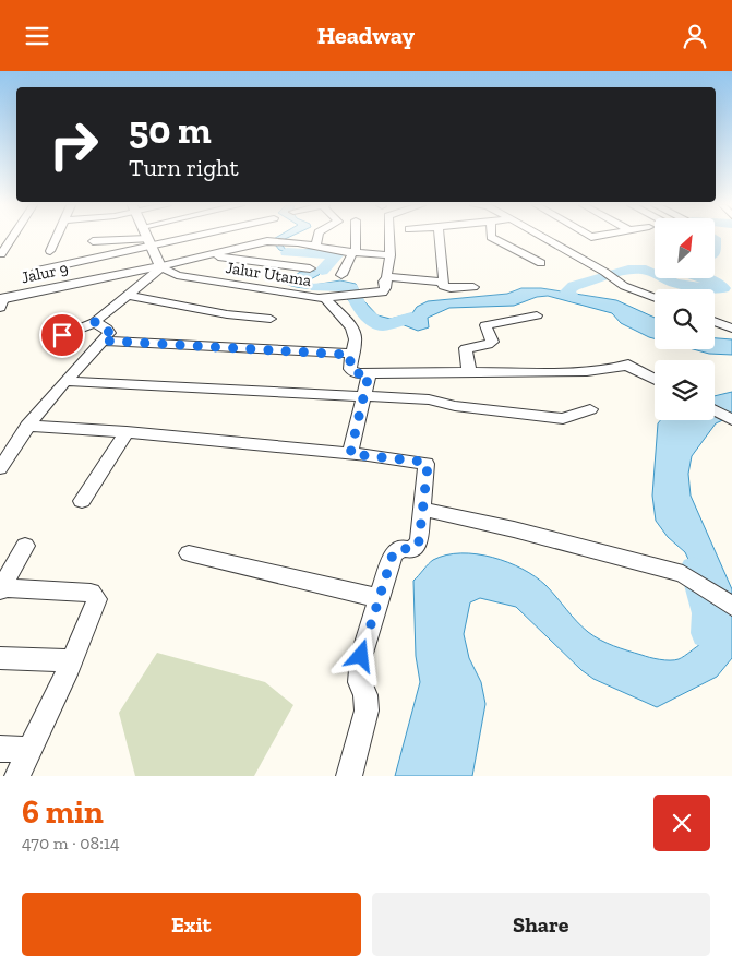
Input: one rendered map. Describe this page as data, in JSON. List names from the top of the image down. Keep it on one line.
{"streets":{"street":["Jalur 9","Jalur Utama"]},"crossings":[["Jalur 9","Jalur Utama"]],"north":"top right","page":{"header":"Headway","turn":["50 m","Turn right"],"heading":["6 min","470 m · 08:14"],"buttons":["Exit","Share"]}}
